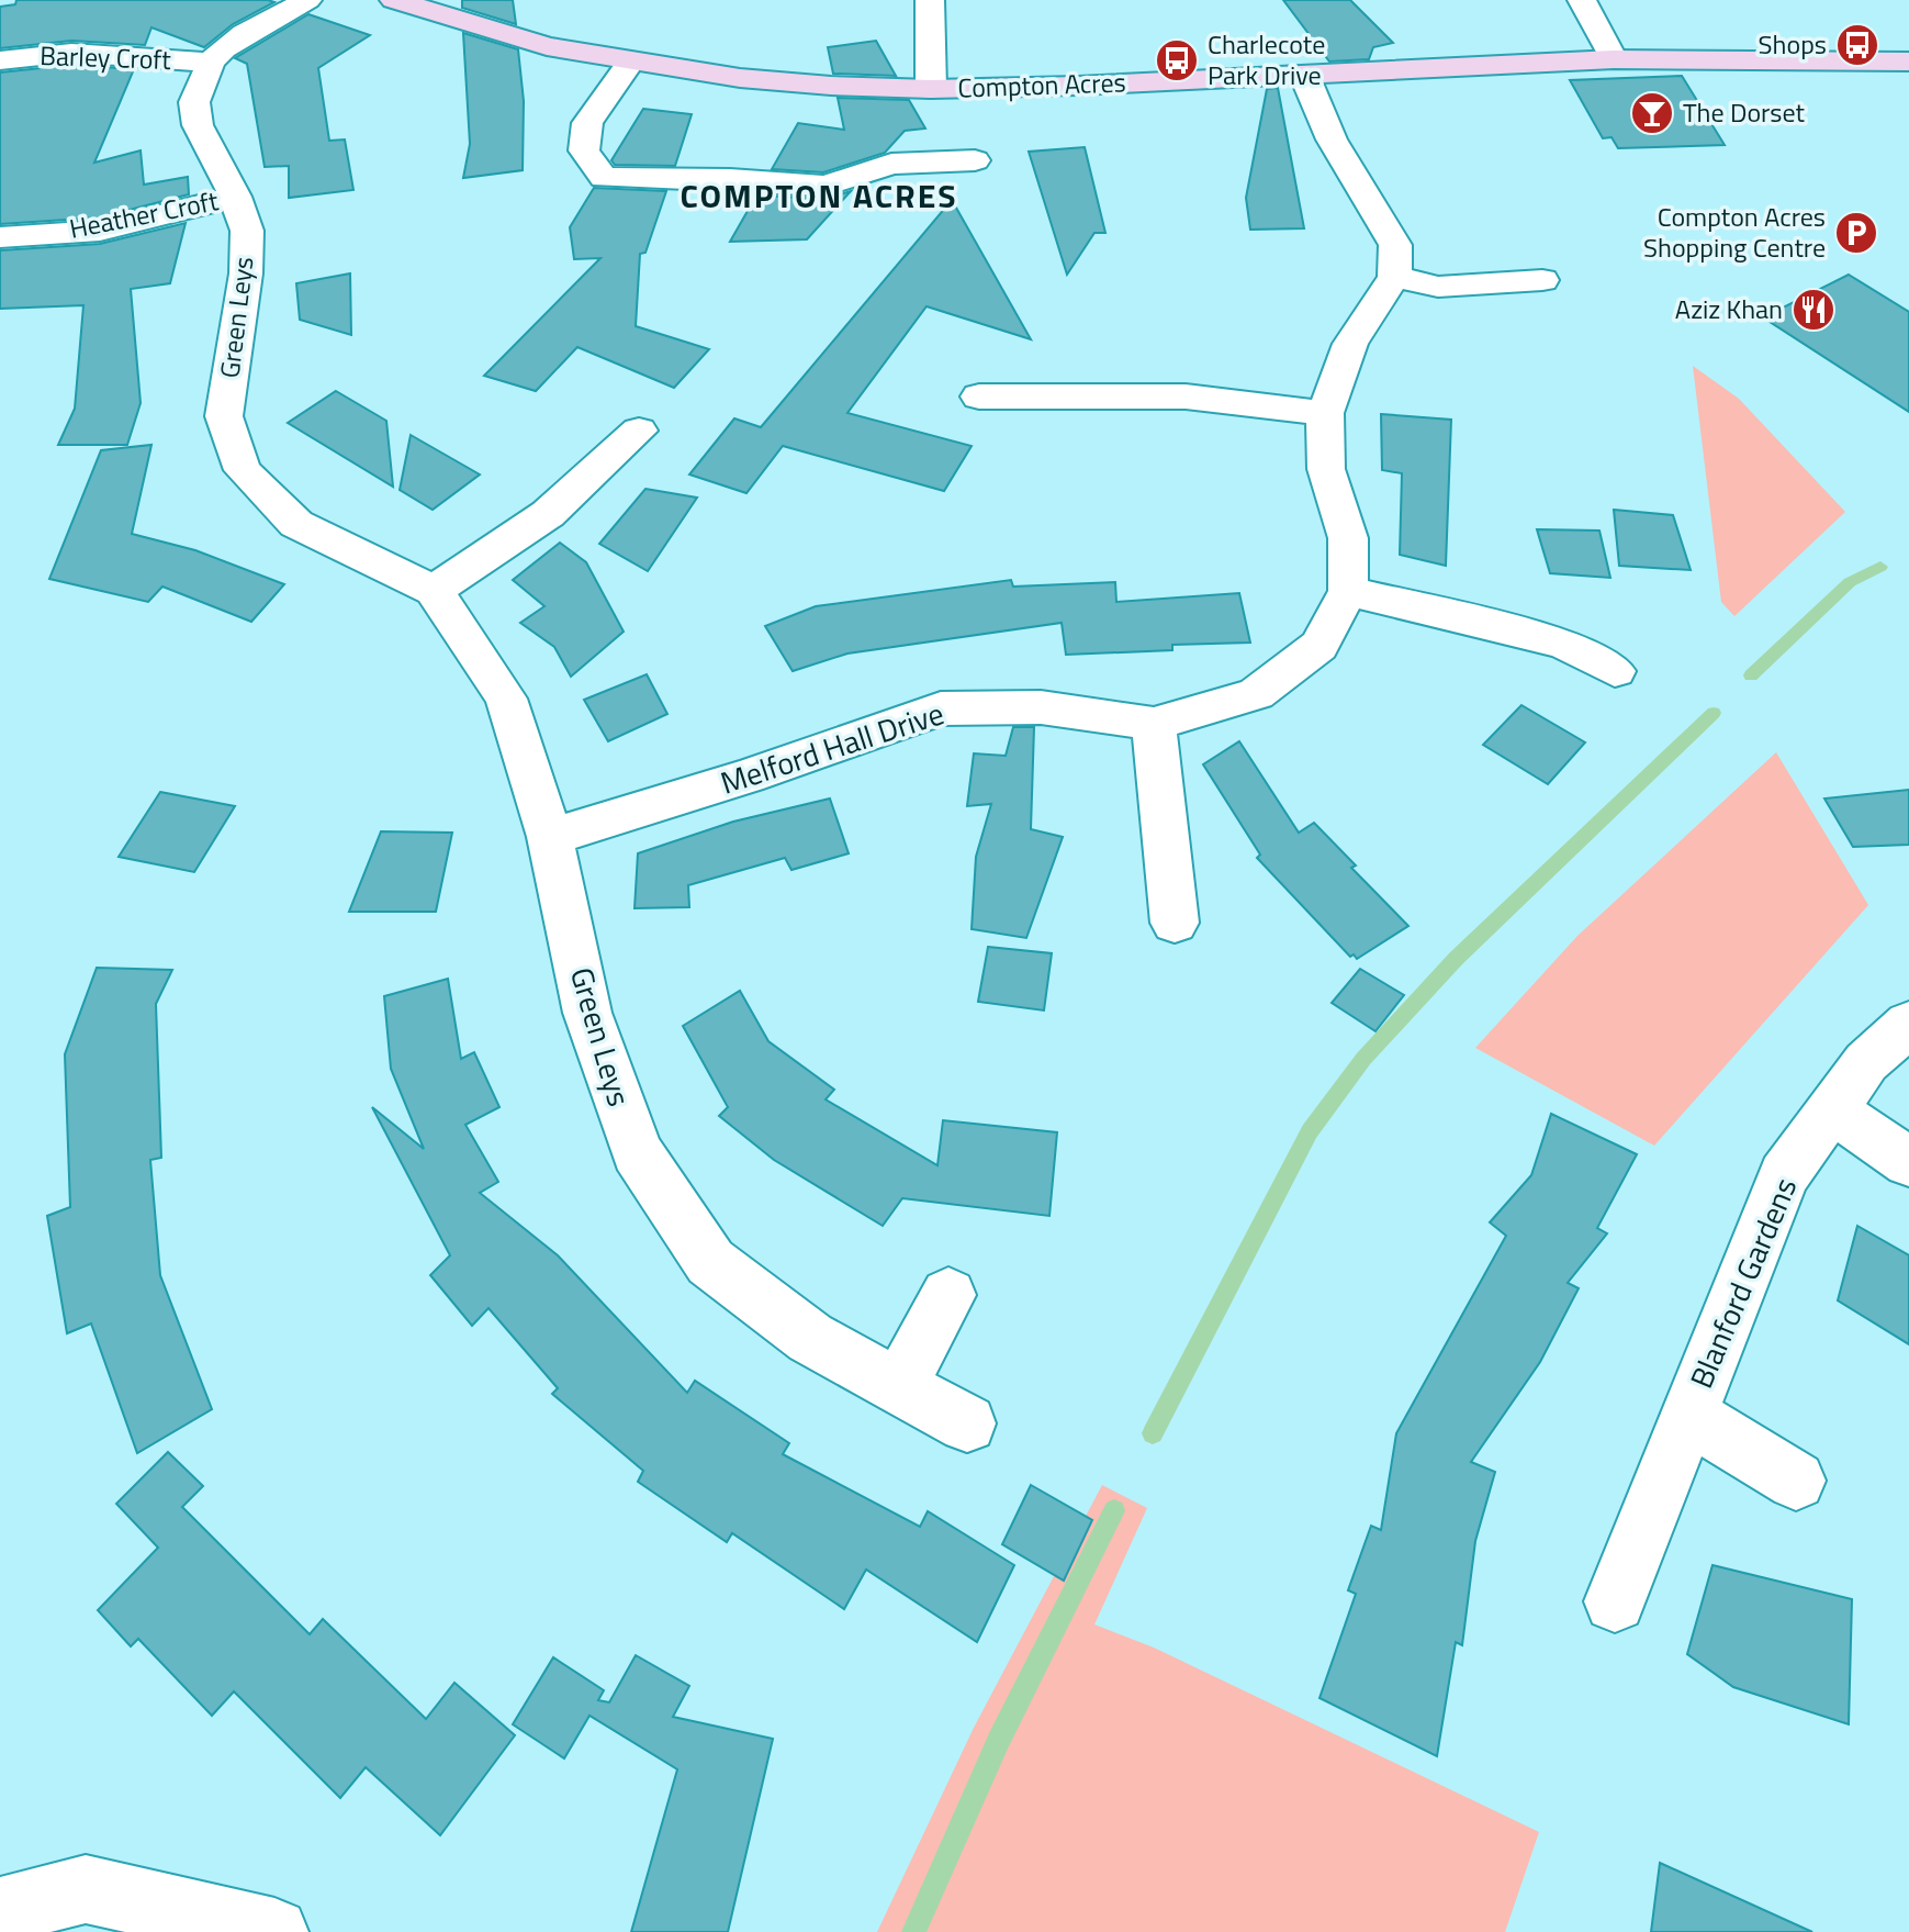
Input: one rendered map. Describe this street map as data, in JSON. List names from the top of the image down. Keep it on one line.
{"streets":{"street":["Barley Croft","Compton Acres","Heather Croft","Green Leys","Melford Hall Drive","Blanford Gardens"]},"crossings":[["Barley Croft","Green Leys"],["Heather Croft","Green Leys"],["Green Leys","Melford Hall Drive"]],"districts":["COMPTON ACRES"],"places":{"bus stop":["Shops","Charlecote Park Drive"],"bar":["The Dorset"],"parking":["Compton Acres Shopping Centre"],"restaurant":["Aziz Khan"]}}
